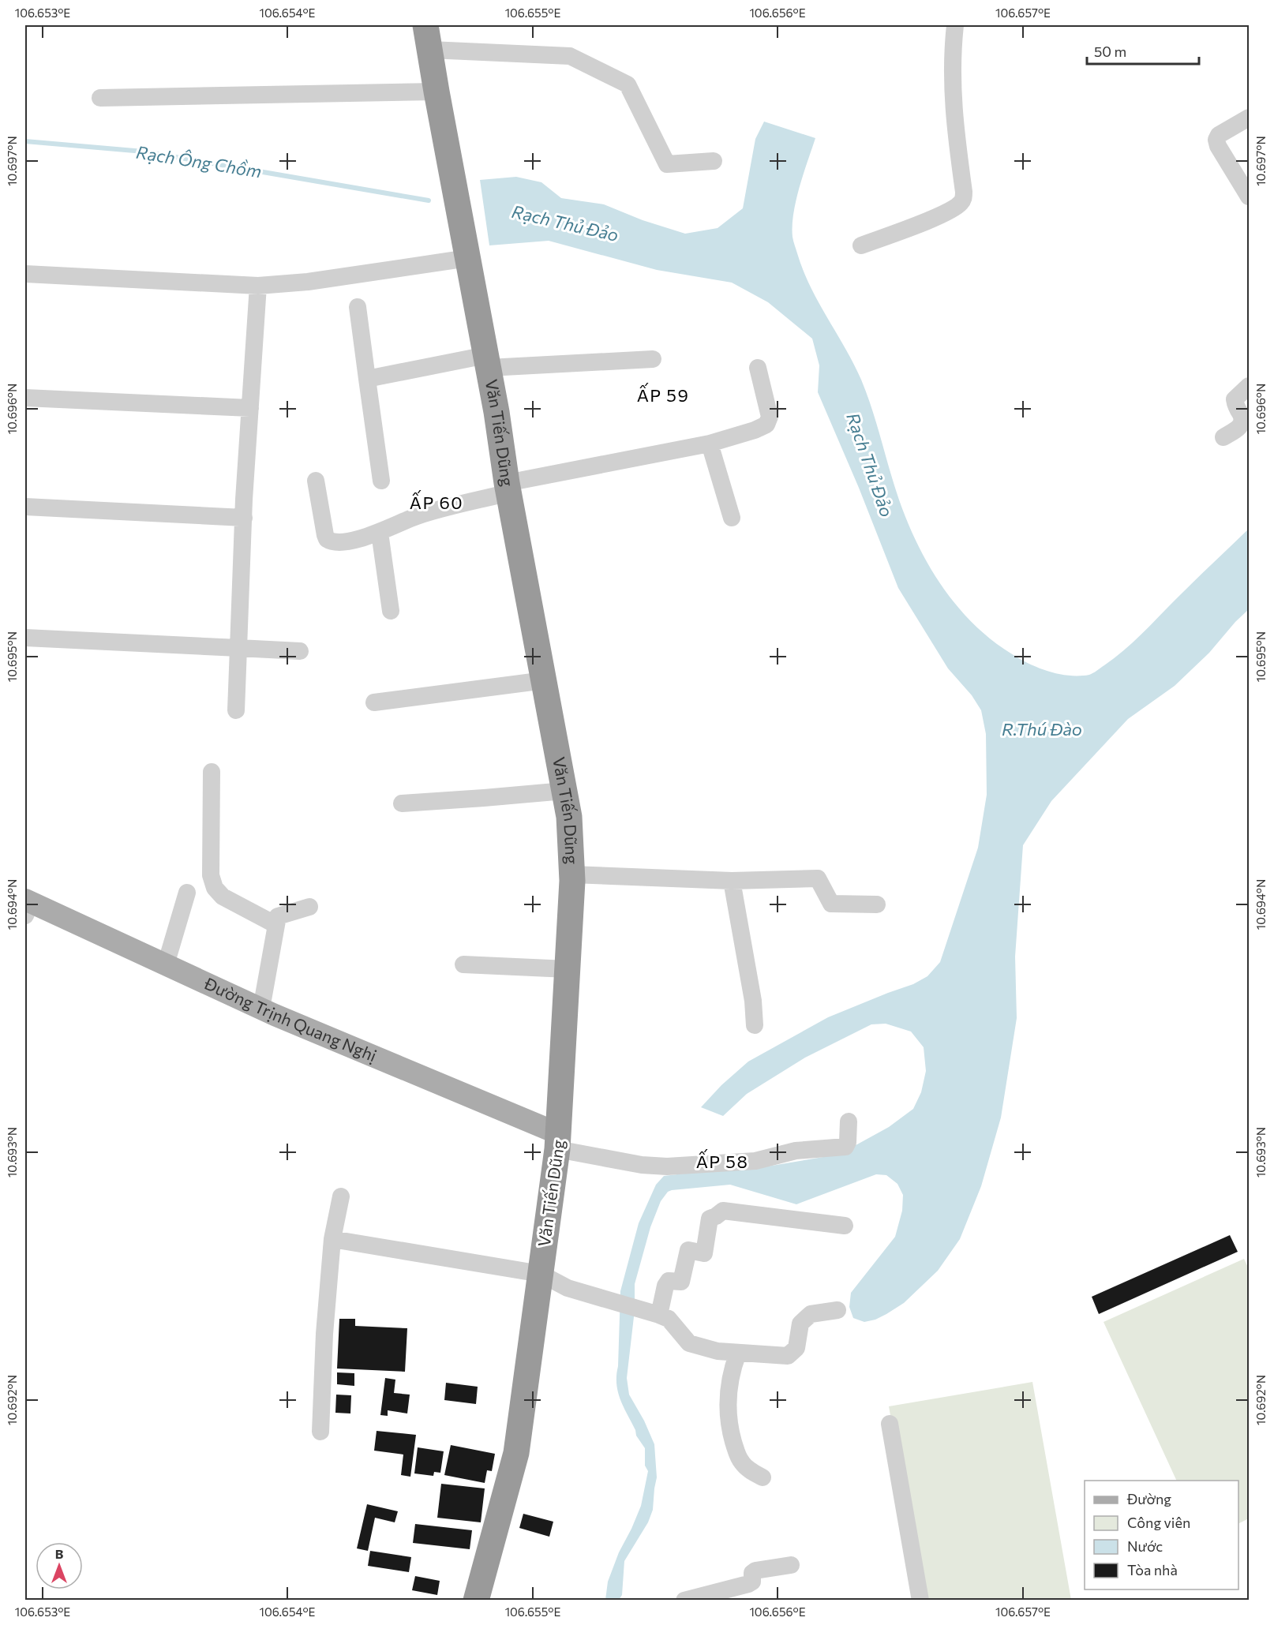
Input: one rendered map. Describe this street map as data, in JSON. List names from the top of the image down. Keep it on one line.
{"streets":{"highway":["Văn Tiến Dũng"],"main road":["Đường Trịnh Quang Nghị"]},"crossings":[["Văn Tiến Dũng","Đường Trịnh Quang Nghị"]],"districts":["ẤP 59","ẤP 60","ẤP 58"],"water":["Rạch Ông Chồm","Rạch Thủ Đảo","R.Thú Đào"],"legend":["Đường","Công viên","Nước","Tòa nhà"],"scale_bar":"50 m","north":"top","coordinates":["106.653°E","106.654°E","106.655°E","106.656°E","106.657°E","10.697°N","10.696°N","10.695°N","10.694°N","10.693°N","10.692°N"]}
